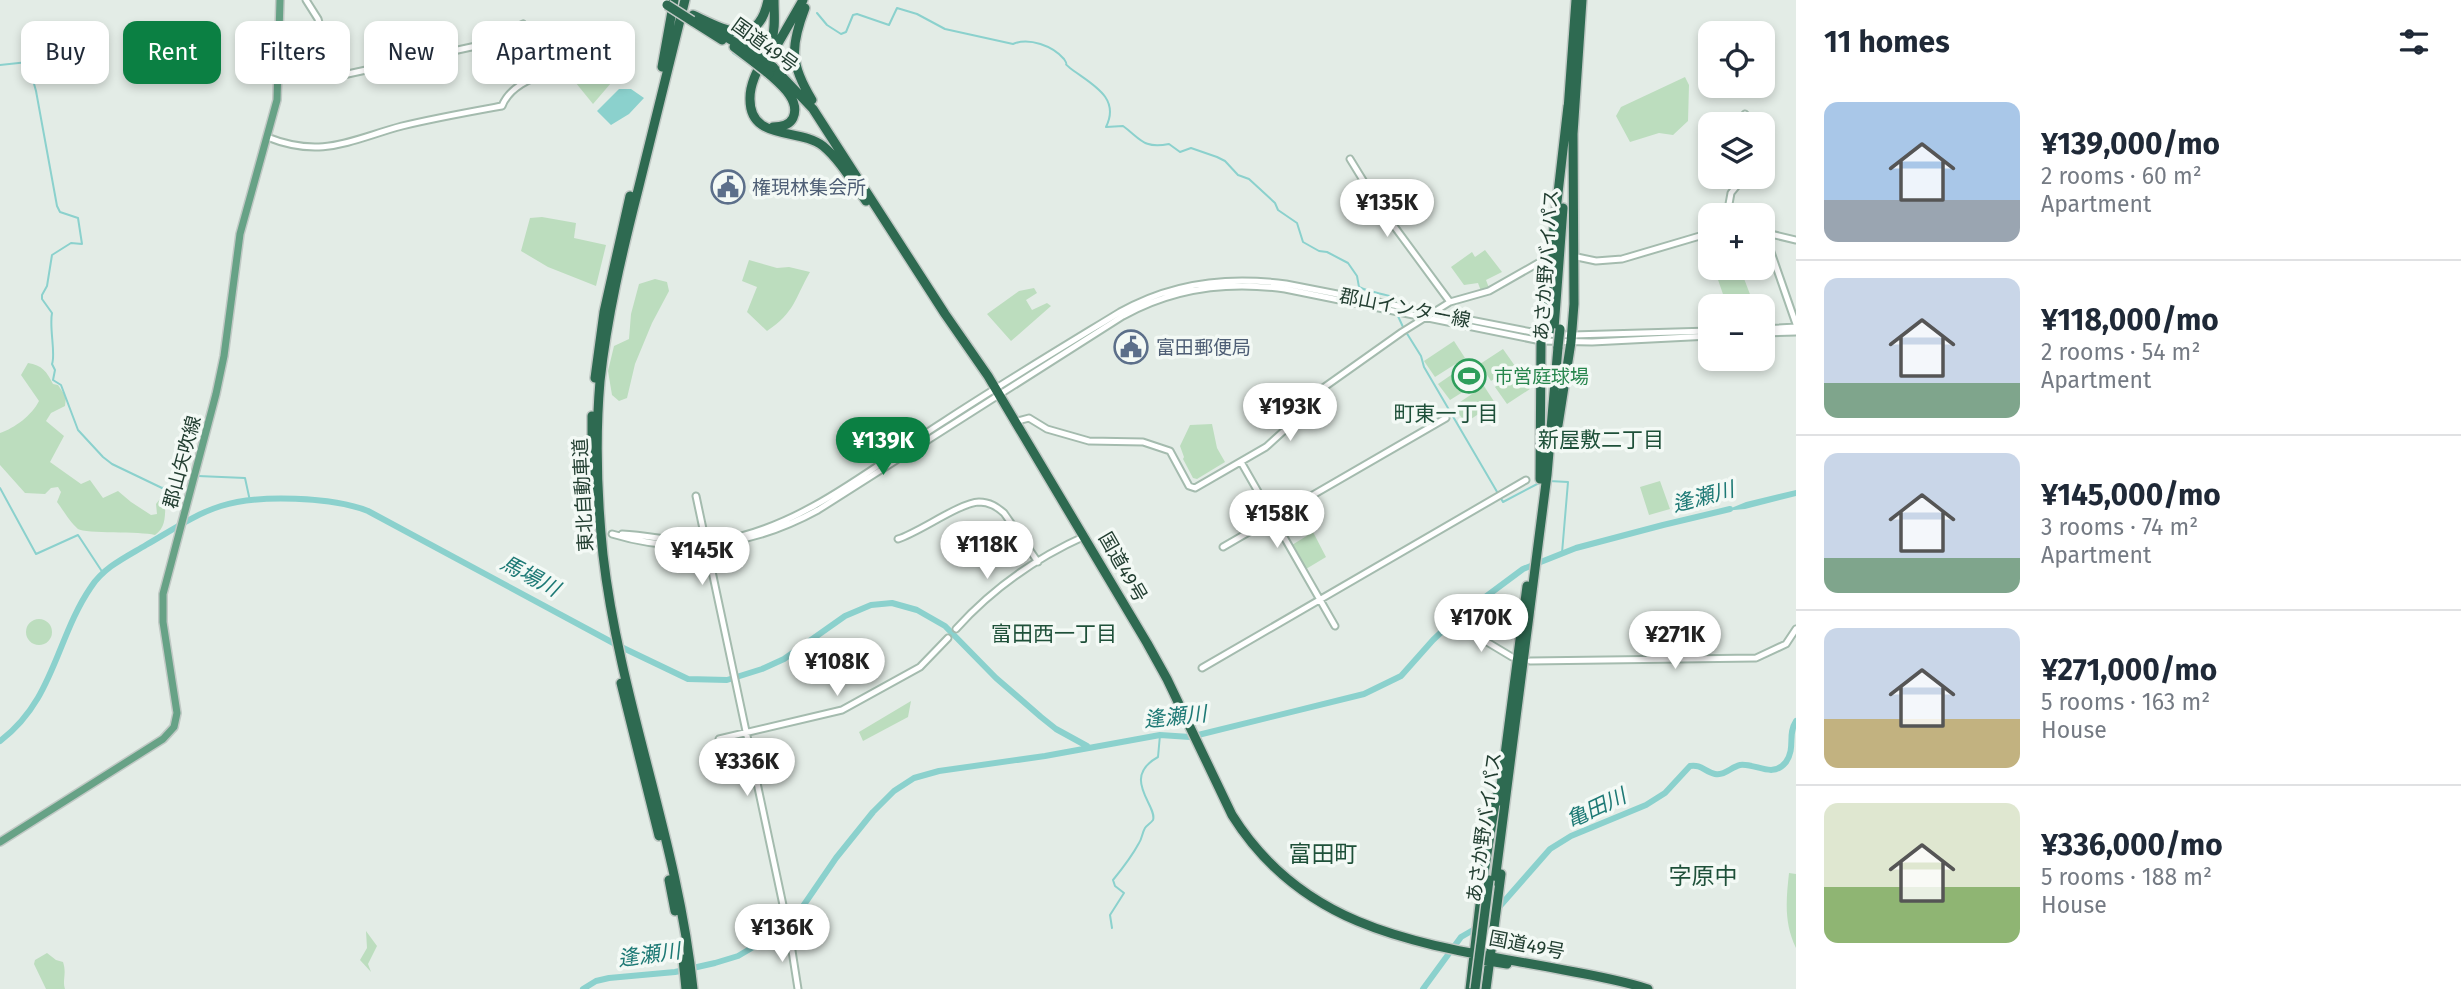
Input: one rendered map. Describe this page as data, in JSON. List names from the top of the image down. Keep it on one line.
{"streets":{"highway":["国道49号","あさか野バイパス","東北自動車道"],"main road":["郡山矢吹線"],"street":["郡山インター線"]},"crossings":[["国道49号","郡山インター線"],["国道49号","東北自動車道"]],"districts":["町東一丁目","新屋敷二丁目","富田西一丁目","富田町","字原中"],"water":["逢瀬川","馬場川","亀田川"],"places":{"public building":["権現林集会所","富田郵便局"],"sports":["市営庭球場"]},"page":{"heading":"11 homes","map_buttons":["+","−"],"chip":["Buy","Rent","Filters","New","Apartment"],"list":[{"name":"¥139,000/mo","note":"2 rooms · 60 m² · Apartment"},{"name":"¥118,000/mo","note":"2 rooms · 54 m² · Apartment"},{"name":"¥145,000/mo","note":"3 rooms · 74 m² · Apartment"},{"name":"¥271,000/mo","note":"5 rooms · 163 m² · House"},{"name":"¥336,000/mo","note":"5 rooms · 188 m² · House"}],"price":["¥135K","¥193K","¥139K","¥158K","¥118K","¥145K","¥170K","¥271K","¥108K","¥336K","¥136K"]}}
